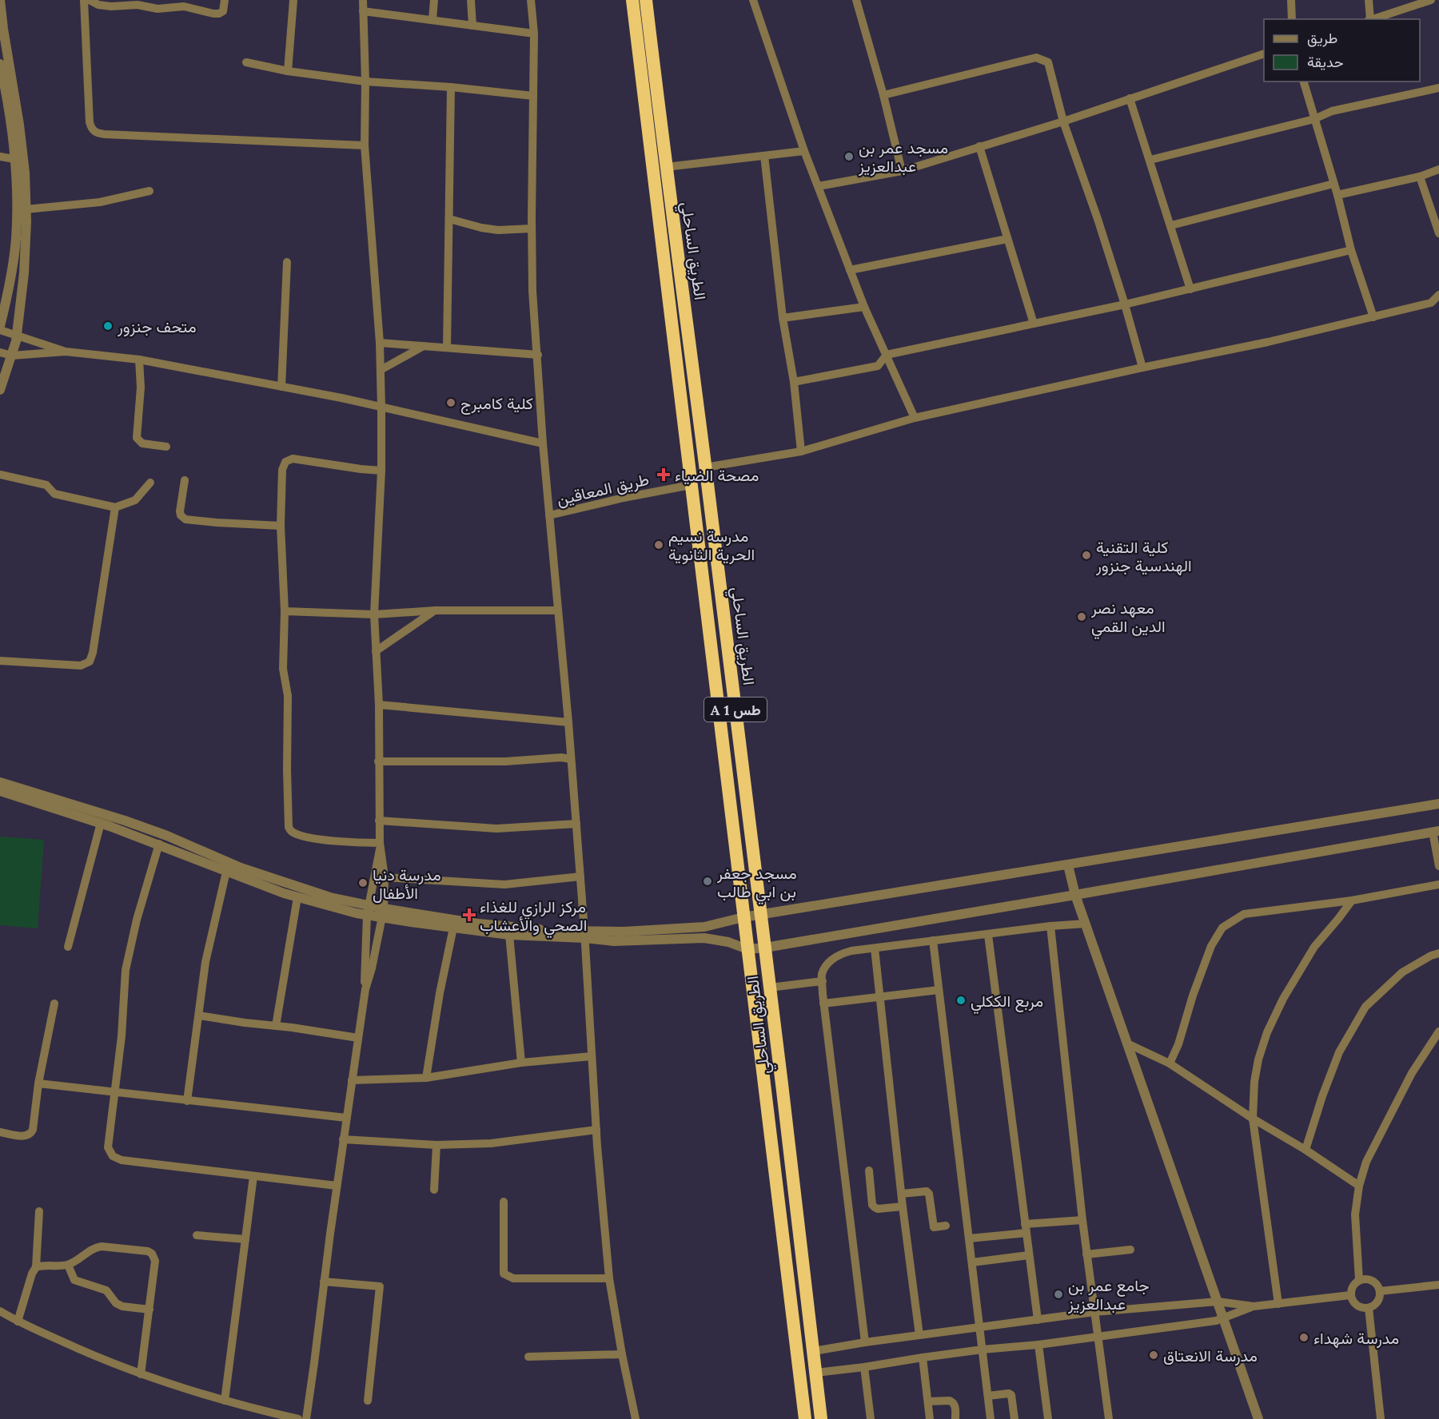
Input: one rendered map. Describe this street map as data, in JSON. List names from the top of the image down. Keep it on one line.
{"streets":{"highway":["الطريق الساحلي","A 1 طس"],"street":["طريق المعاقين"]},"crossings":[["الطريق الساحلي","طريق المعاقين"]],"places":{"other":["مسجد عمر بن عبدالعزيز","متحف جنزور","كلية كامبرج","مدرسة نسيم الحرية الثانوية","كلية التقنية الهندسية جنزور","معهد نصر الدين القمي","مسجد جعفر بن ابي طالب","مدرسة دنيا الأطفال","مربع الككلي","جامع عمر بن عبدالعزيز","مدرسة شهداء","مدرسة الانعتاق"],"health":["مصحة الضياء","مركز الرازي للغذاء الصحي والأعشاب"]},"legend":["طريق","حديقة"]}
